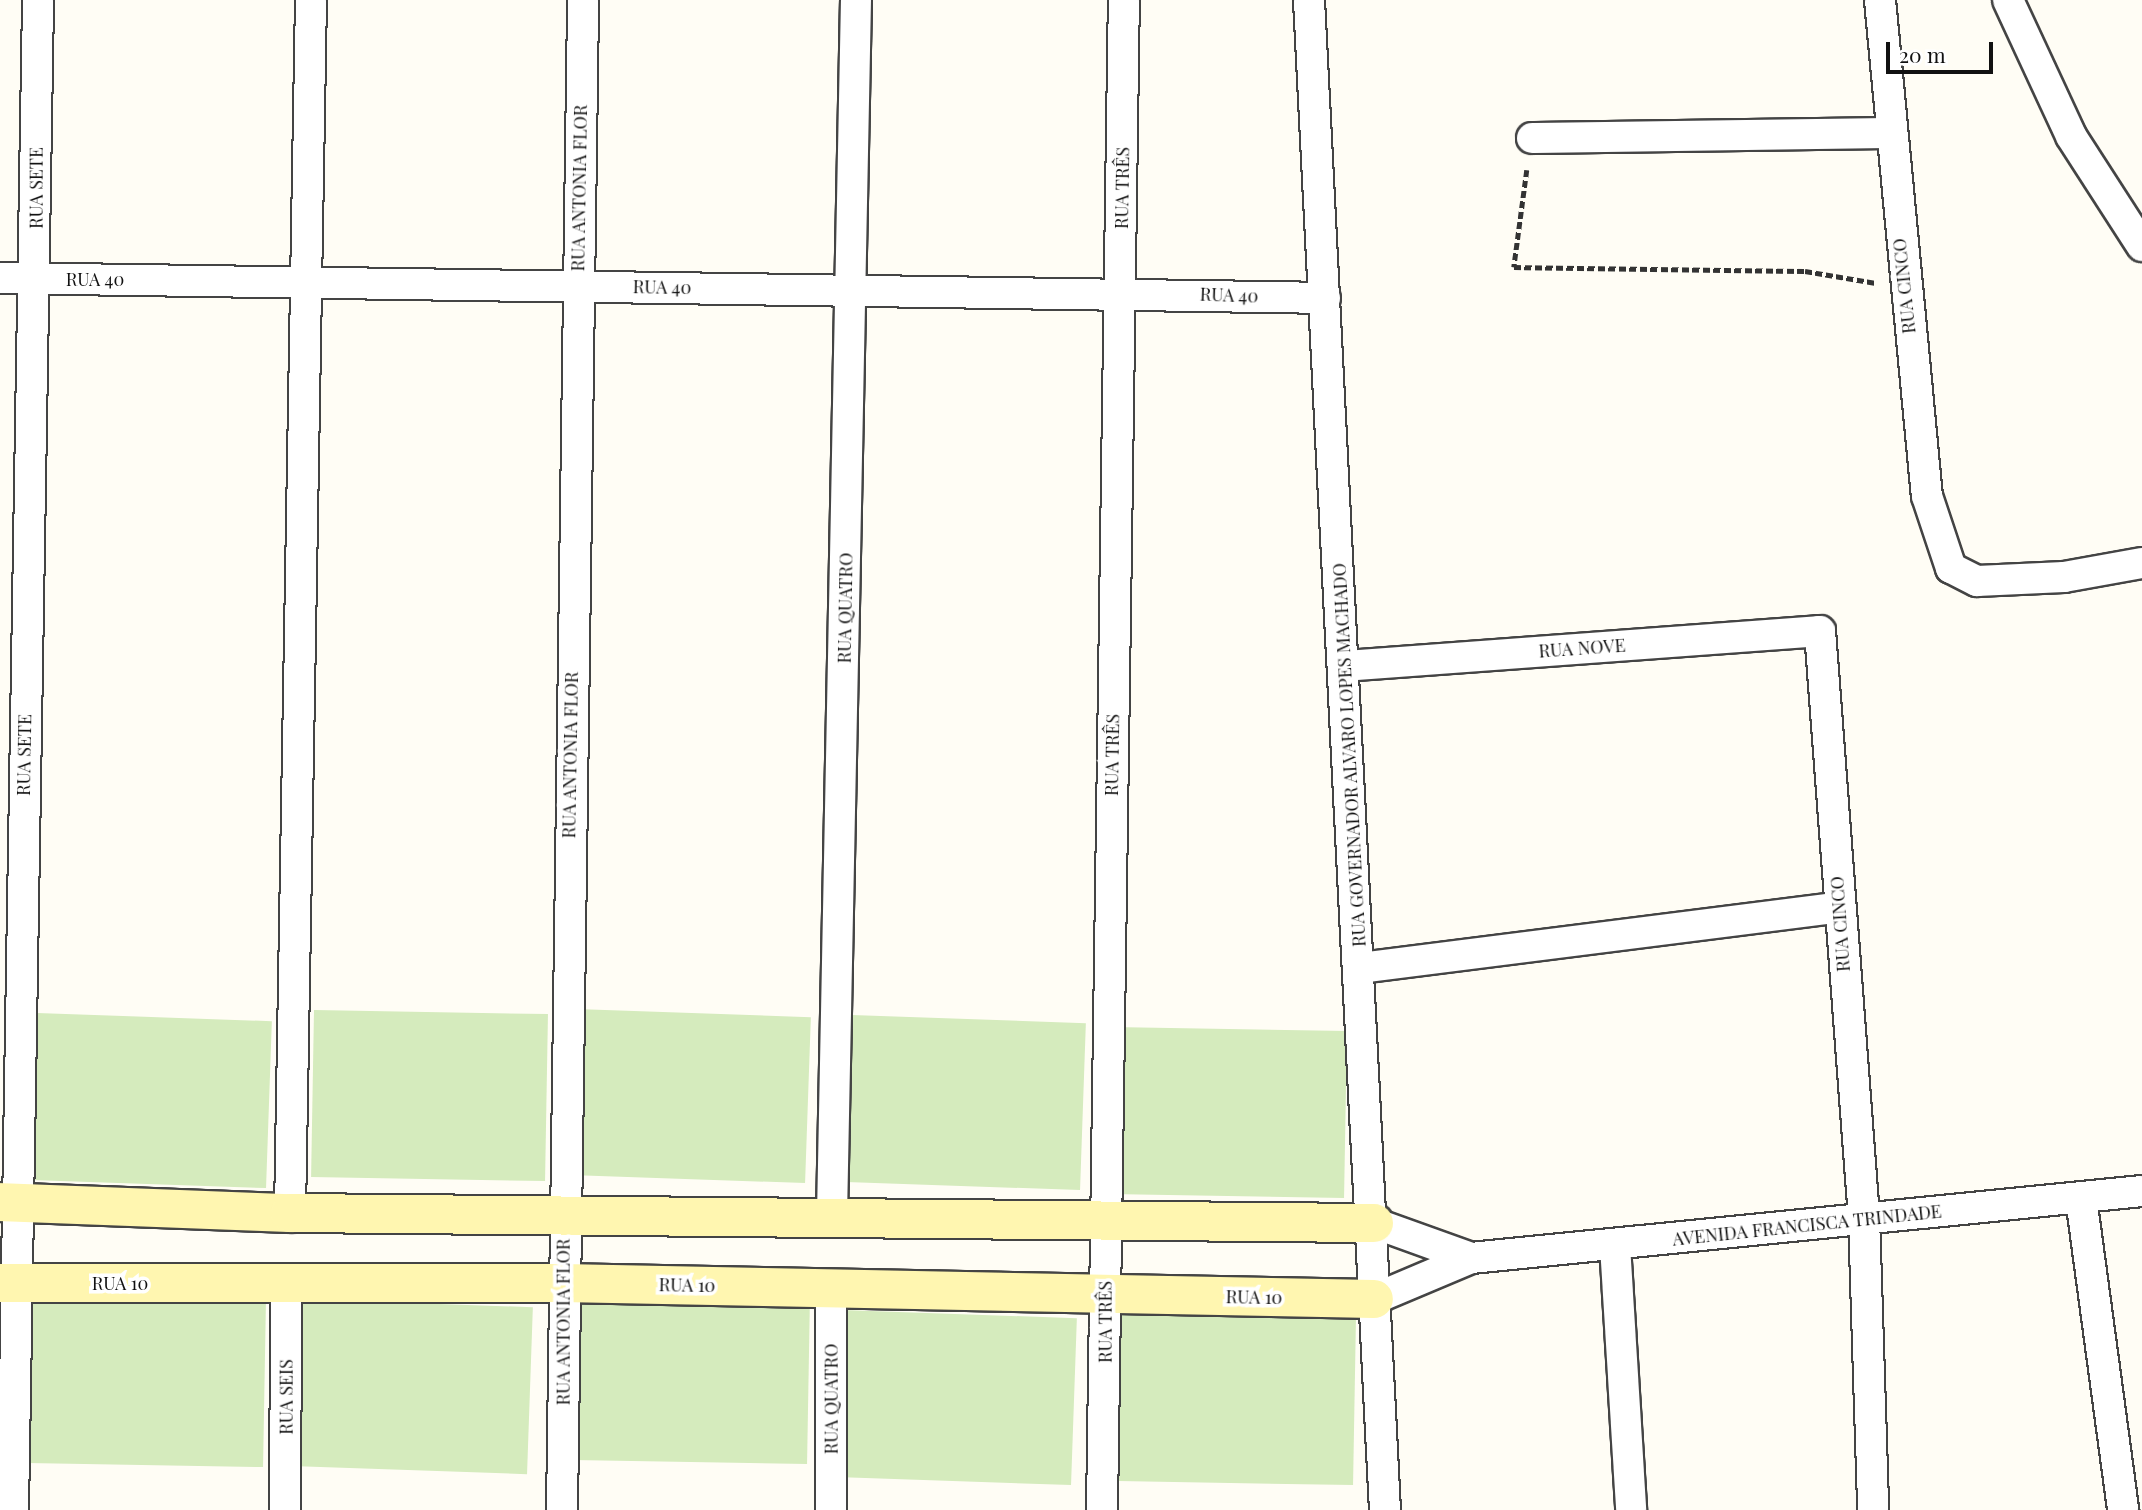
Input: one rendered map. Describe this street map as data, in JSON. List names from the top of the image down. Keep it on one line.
{"streets":{"street":["RUA SETE","RUA ANTONIA FLOR","RUA TRÊS","RUA 40","RUA CINCO","RUA QUATRO","RUA NOVE","RUA GOVERNADOR ALVARO LOPES MACHADO","AVENIDA FRANCISCA TRINDADE","RUA 10","RUA SEIS"]},"crossings":[["RUA SETE","RUA 40"],["RUA SETE","RUA 10"],["RUA ANTONIA FLOR","RUA 40"],["RUA ANTONIA FLOR","RUA 10"],["RUA TRÊS","RUA 40"],["RUA TRÊS","RUA 10"],["RUA 40","RUA QUATRO"],["RUA 40","RUA GOVERNADOR ALVARO LOPES MACHADO"],["RUA CINCO","RUA NOVE"],["RUA CINCO","AVENIDA FRANCISCA TRINDADE"],["RUA QUATRO","RUA 10"],["RUA NOVE","RUA GOVERNADOR ALVARO LOPES MACHADO"],["RUA GOVERNADOR ALVARO LOPES MACHADO","AVENIDA FRANCISCA TRINDADE"],["RUA GOVERNADOR ALVARO LOPES MACHADO","RUA 10"],["AVENIDA FRANCISCA TRINDADE","RUA 10"],["RUA 10","RUA SEIS"]],"scale_bar":"20 m"}
